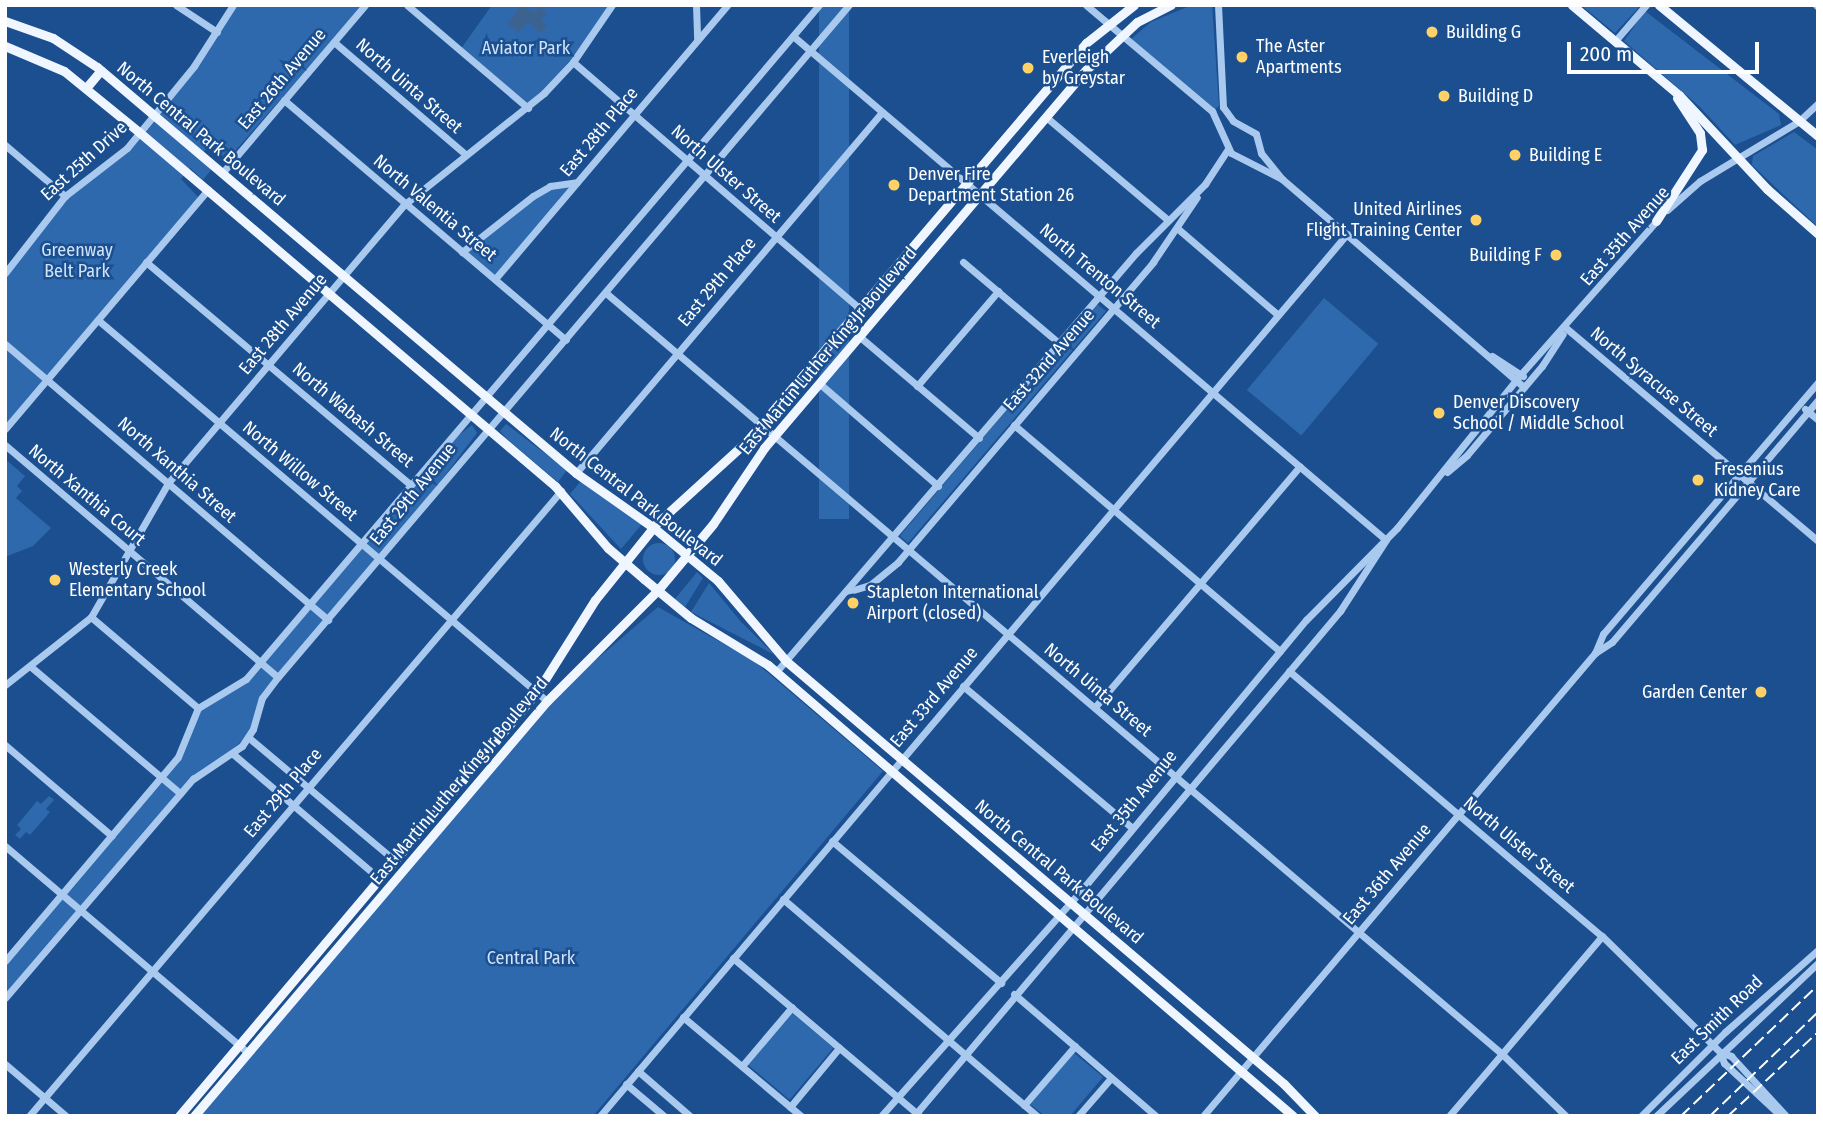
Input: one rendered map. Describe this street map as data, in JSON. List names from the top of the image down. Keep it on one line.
{"streets":{"main road":["North Central Park Boulevard","East Martin Luther King Jr Boulevard"],"street":["East 26th Avenue","North Uinta Street","East 28th Place","East 25th Drive","North Ulster Street","North Valentia Street","East 35th Avenue","North Trenton Street","East 29th Place","East 28th Avenue","East 32nd Avenue","North Syracuse Street","North Wabash Street","North Xanthia Street","North Willow Street","East 29th Avenue","North Xanthia Court","East 33rd Avenue","East 36th Avenue","East Smith Road"]},"crossings":[["East 26th Avenue","North Uinta Street"],["East 26th Avenue","North Central Park Boulevard"],["East 26th Avenue","North Valentia Street"],["North Uinta Street","East 35th Avenue"],["North Uinta Street","East 29th Place"],["North Uinta Street","East 28th Avenue"],["North Uinta Street","East Martin Luther King Jr Boulevard"],["North Uinta Street","East 32nd Avenue"],["North Uinta Street","East 29th Avenue"],["North Uinta Street","East 33rd Avenue"],["North Uinta Street","East 36th Avenue"],["East 28th Place","North Ulster Street"],["East 28th Place","North Valentia Street"],["North Central Park Boulevard","East 25th Drive"],["North Central Park Boulevard","East 35th Avenue"],["North Central Park Boulevard","East 29th Place"],["North Central Park Boulevard","East 28th Avenue"],["North Central Park Boulevard","East Martin Luther King Jr Boulevard"],["North Central Park Boulevard","East 32nd Avenue"],["North Central Park Boulevard","East 29th Avenue"],["North Central Park Boulevard","East 33rd Avenue"],["North Central Park Boulevard","East 36th Avenue"],["North Ulster Street","East 35th Avenue"],["North Ulster Street","East 29th Place"],["North Ulster Street","East 28th Avenue"],["North Ulster Street","East Martin Luther King Jr Boulevard"],["North Ulster Street","East 29th Avenue"],["North Ulster Street","East 36th Avenue"],["North Ulster Street","East Smith Road"],["North Valentia Street","East 28th Avenue"],["North Valentia Street","East 29th Avenue"],["East 35th Avenue","North Trenton Street"],["East 35th Avenue","North Syracuse Street"],["North Trenton Street","East 29th Place"],["North Trenton Street","East Martin Luther King Jr Boulevard"],["North Trenton Street","East 32nd Avenue"],["North Trenton Street","East 29th Avenue"],["North Trenton Street","East 33rd Avenue"],["East 29th Place","North Willow Street"],["East 28th Avenue","North Wabash Street"],["East 28th Avenue","North Xanthia Street"],["East 28th Avenue","North Willow Street"],["East 28th Avenue","North Xanthia Court"],["East Martin Luther King Jr Boulevard","North Willow Street"],["North Syracuse Street","East 36th Avenue"],["North Wabash Street","East 29th Avenue"],["North Xanthia Street","East 29th Avenue"],["North Willow Street","East 29th Avenue"],["East 29th Avenue","North Xanthia Court"]],"parks":["Aviator Park","Greenway Belt Park","Central Park"],"places":["Building G","The Aster Apartments","Everleigh by Greystar","Building D","Building E","Denver Fire Department Station 26","United Airlines Flight Training Center","Building F","Denver Discovery School / Middle School","Fresenius Kidney Care","Westerly Creek Elementary School","Stapleton International Airport (closed)","Garden Center"],"scale_bar":"200 m"}
